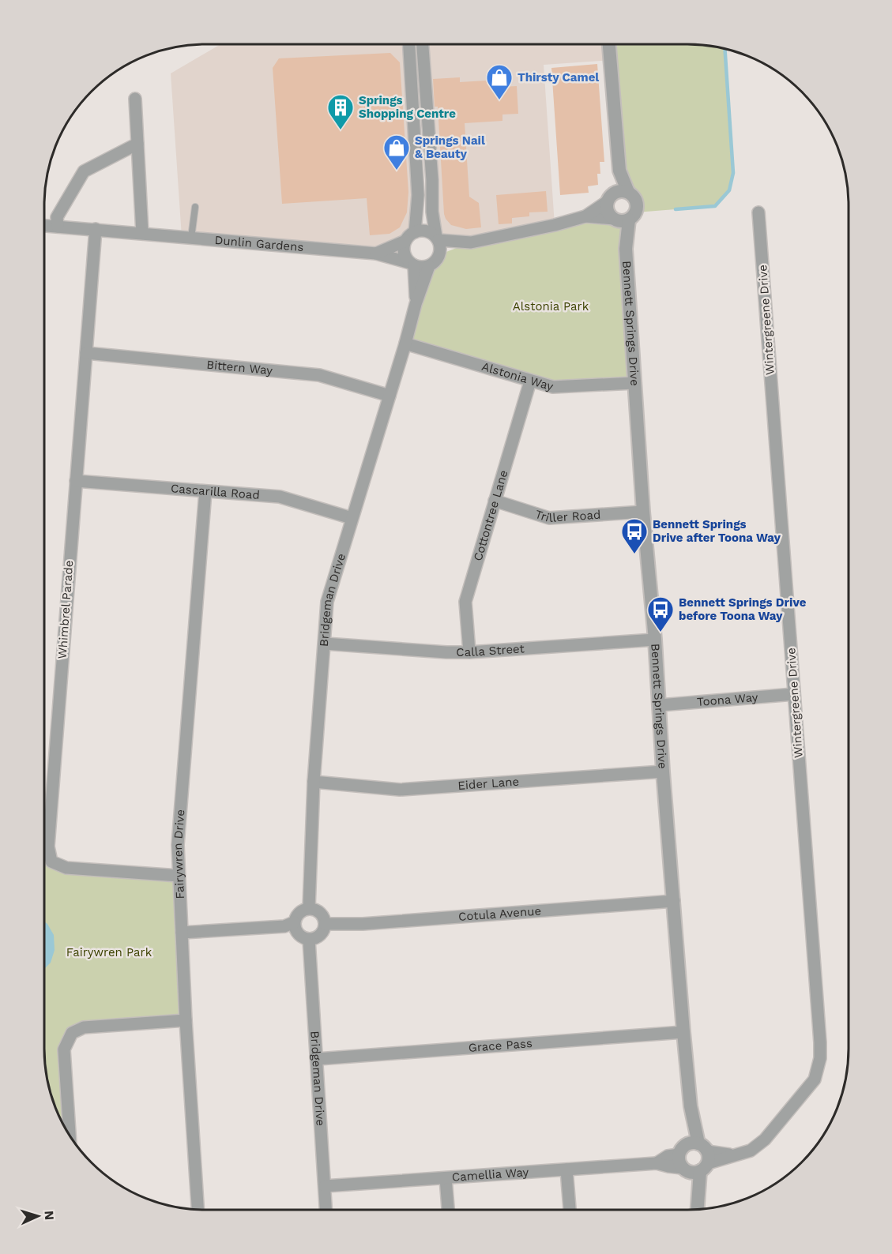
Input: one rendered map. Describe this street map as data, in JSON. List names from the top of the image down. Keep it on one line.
{"streets":{"street":["Dunlin Gardens","Wintergreene Drive","Bennett Springs Drive","Bittern Way","Alstonia Way","Cascarilla Road","Triller Road","Cottontree Lane","Bridgeman Drive","Whimbrel Parade","Calla Street","Toona Way","Eider Lane","Fairywren Drive","Cotula Avenue","Grace Pass","Camellia Way"]},"crossings":[["Dunlin Gardens","Bridgeman Drive"],["Dunlin Gardens","Whimbrel Parade"],["Wintergreene Drive","Bennett Springs Drive"],["Wintergreene Drive","Toona Way"],["Bennett Springs Drive","Alstonia Way"],["Bennett Springs Drive","Triller Road"],["Bennett Springs Drive","Calla Street"],["Bennett Springs Drive","Toona Way"],["Bennett Springs Drive","Eider Lane"],["Bennett Springs Drive","Cotula Avenue"],["Bennett Springs Drive","Grace Pass"],["Bennett Springs Drive","Camellia Way"],["Bittern Way","Bridgeman Drive"],["Bittern Way","Whimbrel Parade"],["Alstonia Way","Cottontree Lane"],["Alstonia Way","Bridgeman Drive"],["Cascarilla Road","Bridgeman Drive"],["Cascarilla Road","Whimbrel Parade"],["Cascarilla Road","Fairywren Drive"],["Triller Road","Cottontree Lane"],["Cottontree Lane","Calla Street"],["Bridgeman Drive","Calla Street"],["Bridgeman Drive","Eider Lane"],["Bridgeman Drive","Cotula Avenue"],["Bridgeman Drive","Grace Pass"],["Bridgeman Drive","Camellia Way"],["Whimbrel Parade","Fairywren Drive"]],"parks":["Alstonia Park","Fairywren Park"],"places":{"shop":["Thirsty Camel","Springs Nail & Beauty"],"building":["Springs Shopping Centre"],"bus stop":["Bennett Springs Drive after Toona Way","Bennett Springs Drive before Toona Way"]},"north":"right"}
